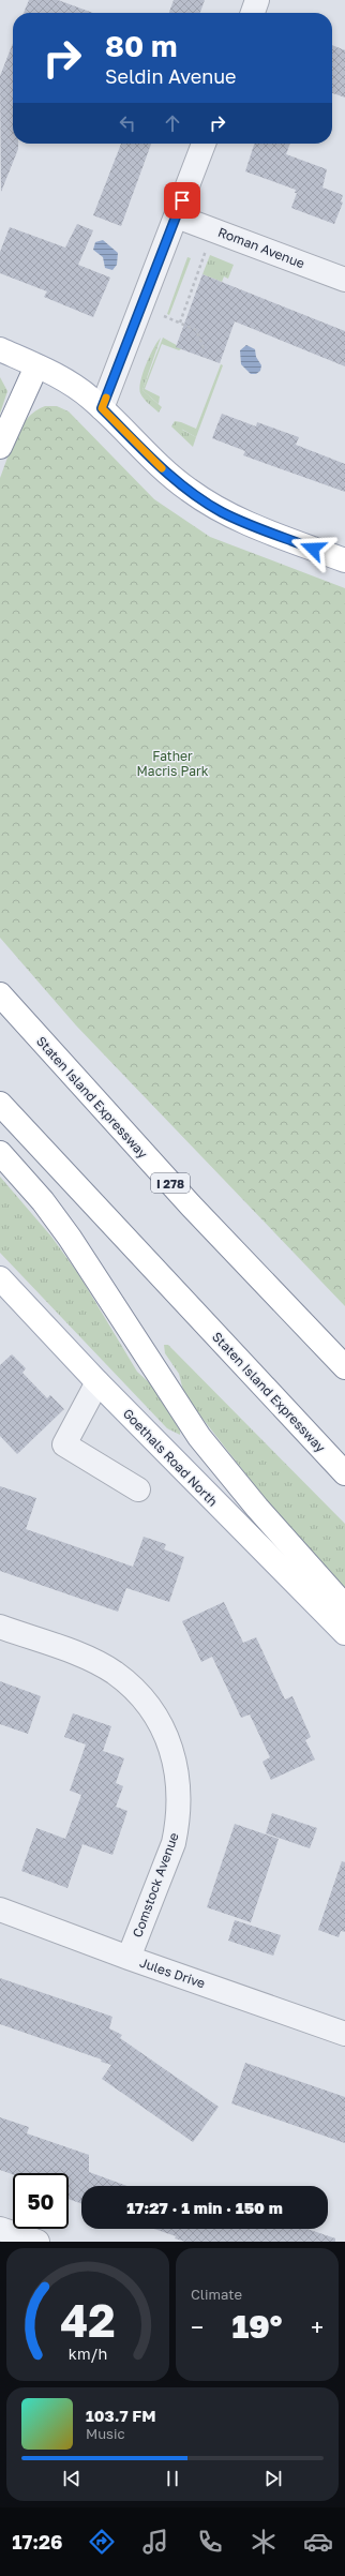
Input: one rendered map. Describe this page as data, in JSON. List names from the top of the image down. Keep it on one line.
{"streets":{"main road":["Staten Island Expressway","I 278","Goethals Road North"],"street":["Roman Avenue","Comstock Avenue","Jules Drive"]},"crossings":[["Comstock Avenue","Jules Drive"]],"parks":["Father Macris Park"],"page":{"turn":["80 m","Seldin Avenue"],"limit":"50","trip":"17:27 · 1 min · 150 m","tile":"Climate","heat":["−","19°","+"],"song":["103.7 FM","Music"],"tabs":"17:26","gauge":["42","km/h"]}}
